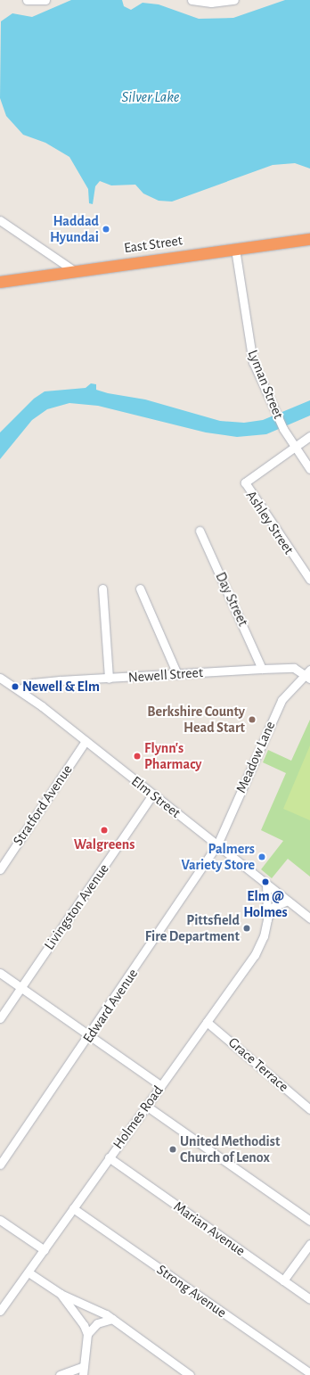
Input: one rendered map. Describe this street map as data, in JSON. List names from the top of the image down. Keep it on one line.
{"streets":{"highway":["East Street"],"street":["Lyman Street","Ashley Street","Day Street","Newell Street","Meadow Lane","Elm Street","Stratford Avenue","Livingston Avenue","Edward Avenue","Grace Terrace","Holmes Road","Marian Avenue","Strong Avenue"]},"crossings":[["East Street","Lyman Street"],["Lyman Street","Ashley Street"],["Day Street","Newell Street"],["Newell Street","Meadow Lane"],["Newell Street","Elm Street"],["Meadow Lane","Elm Street"],["Meadow Lane","Edward Avenue"],["Elm Street","Stratford Avenue"],["Elm Street","Livingston Avenue"],["Elm Street","Edward Avenue"],["Elm Street","Holmes Road"],["Grace Terrace","Holmes Road"],["Holmes Road","Marian Avenue"],["Holmes Road","Strong Avenue"]],"water":["Silver Lake"],"places":["Haddad Hyundai","Newell & Elm","Berkshire County Head Start","Flynn's Pharmacy","Walgreens","Palmers Variety Store","Elm @ Holmes","Pittsfield Fire Department","United Methodist Church of Lenox"]}
